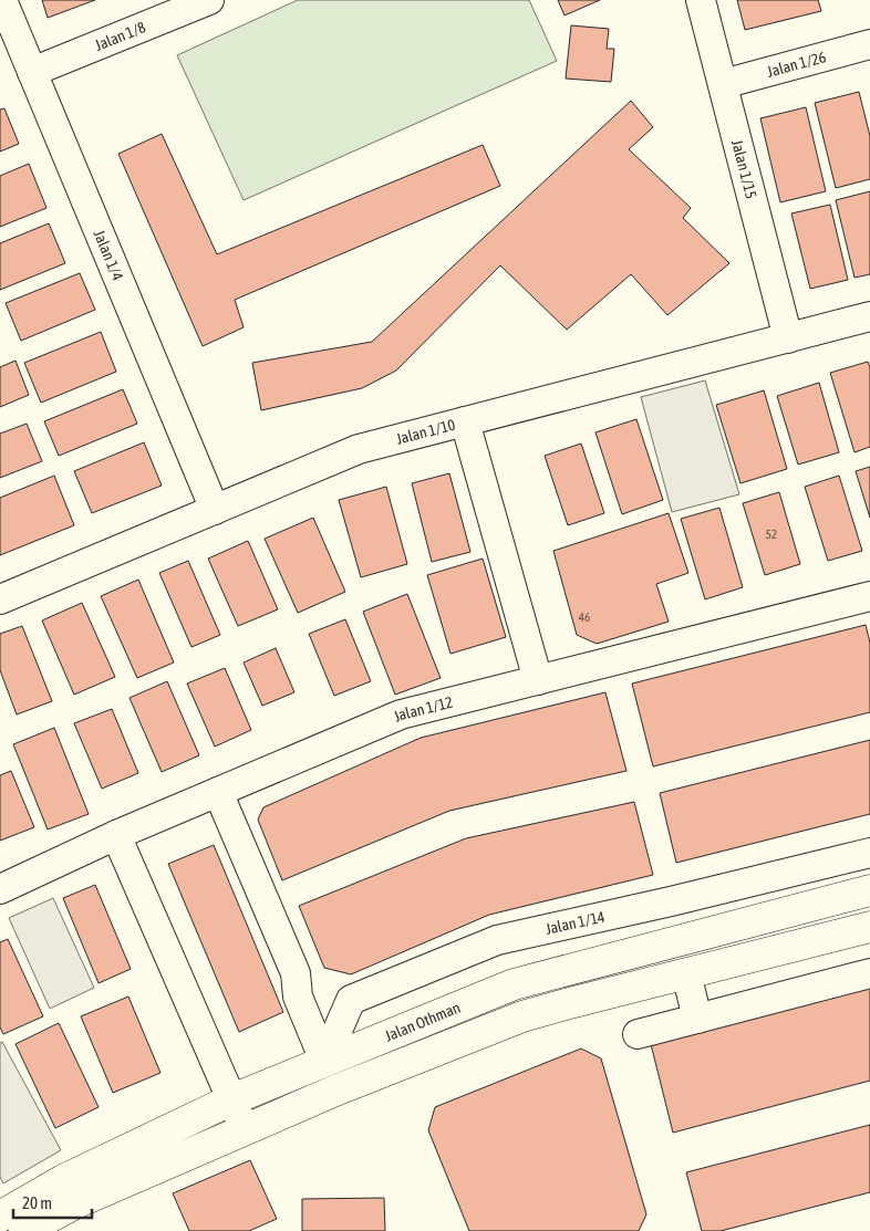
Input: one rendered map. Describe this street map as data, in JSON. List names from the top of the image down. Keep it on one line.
{"streets":{"main road":["Jalan Othman"],"street":["Jalan 1/8","Jalan 1/26","Jalan 1/15","Jalan 1/4","Jalan 1/10","Jalan 1/12","Jalan 1/14"]},"crossings":[["Jalan 1/8","Jalan 1/4"],["Jalan 1/26","Jalan 1/15"],["Jalan 1/15","Jalan 1/10"],["Jalan 1/4","Jalan 1/10"],["Jalan 1/14","Jalan Othman"]],"house_numbers":["52","46"],"scale_bar":"20 m"}
